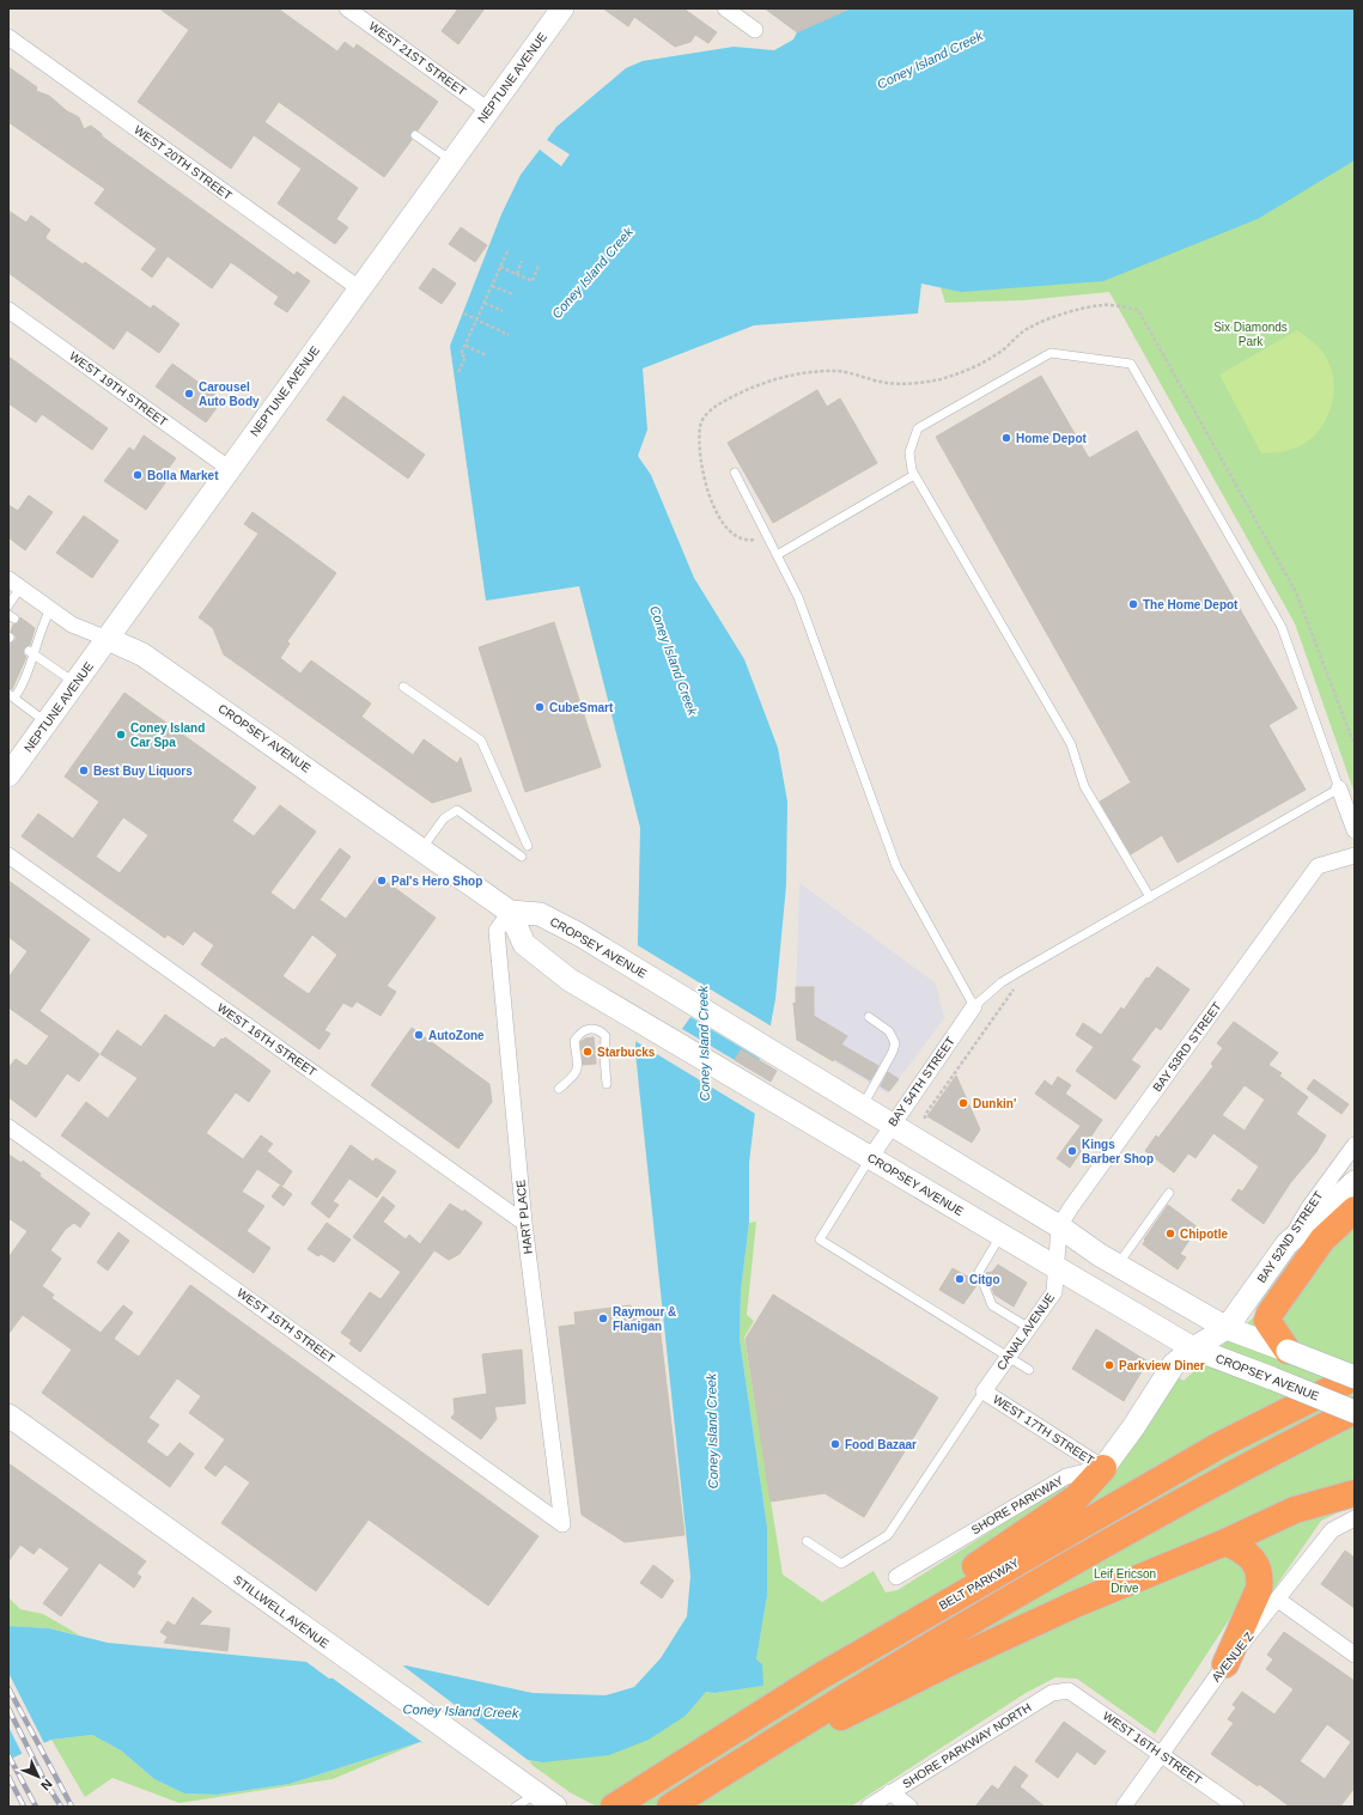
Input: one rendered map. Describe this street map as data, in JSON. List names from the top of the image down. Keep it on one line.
{"streets":{"highway":["BELT PARKWAY"],"main road":["NEPTUNE AVENUE","CROPSEY AVENUE","BAY 52ND STREET","STILLWELL AVENUE"],"street":["WEST 21ST STREET","WEST 20TH STREET","WEST 19TH STREET","WEST 16TH STREET","BAY 53RD STREET","BAY 54TH STREET","HART PLACE","WEST 15TH STREET","CANAL AVENUE","WEST 17TH STREET","SHORE PARKWAY","AVENUE Z","SHORE PARKWAY NORTH"]},"crossings":[["WEST 21ST STREET","NEPTUNE AVENUE"],["NEPTUNE AVENUE","WEST 20TH STREET"],["NEPTUNE AVENUE","WEST 19TH STREET"],["NEPTUNE AVENUE","CROPSEY AVENUE"],["CROPSEY AVENUE","BAY 53RD STREET"],["CROPSEY AVENUE","BAY 54TH STREET"],["CROPSEY AVENUE","HART PLACE"],["CROPSEY AVENUE","BAY 52ND STREET"],["CROPSEY AVENUE","CANAL AVENUE"],["CROPSEY AVENUE","BELT PARKWAY"],["WEST 16TH STREET","HART PLACE"],["WEST 16TH STREET","AVENUE Z"],["WEST 16TH STREET","SHORE PARKWAY NORTH"],["HART PLACE","WEST 15TH STREET"],["CANAL AVENUE","WEST 17TH STREET"],["WEST 17TH STREET","SHORE PARKWAY"]],"water":["Coney Island Creek"],"parks":["Six Diamonds Park","Leif Ericson Drive"],"places":["Carousel Auto Body","Home Depot","Bolla Market","The Home Depot","CubeSmart","Coney Island Car Spa","Best Buy Liquors","Pal's Hero Shop","AutoZone","Starbucks","Dunkin'","Kings Barber Shop","Chipotle","Citgo","Raymour & Flanigan","Parkview Diner","Food Bazaar"],"north":"bottom right"}
